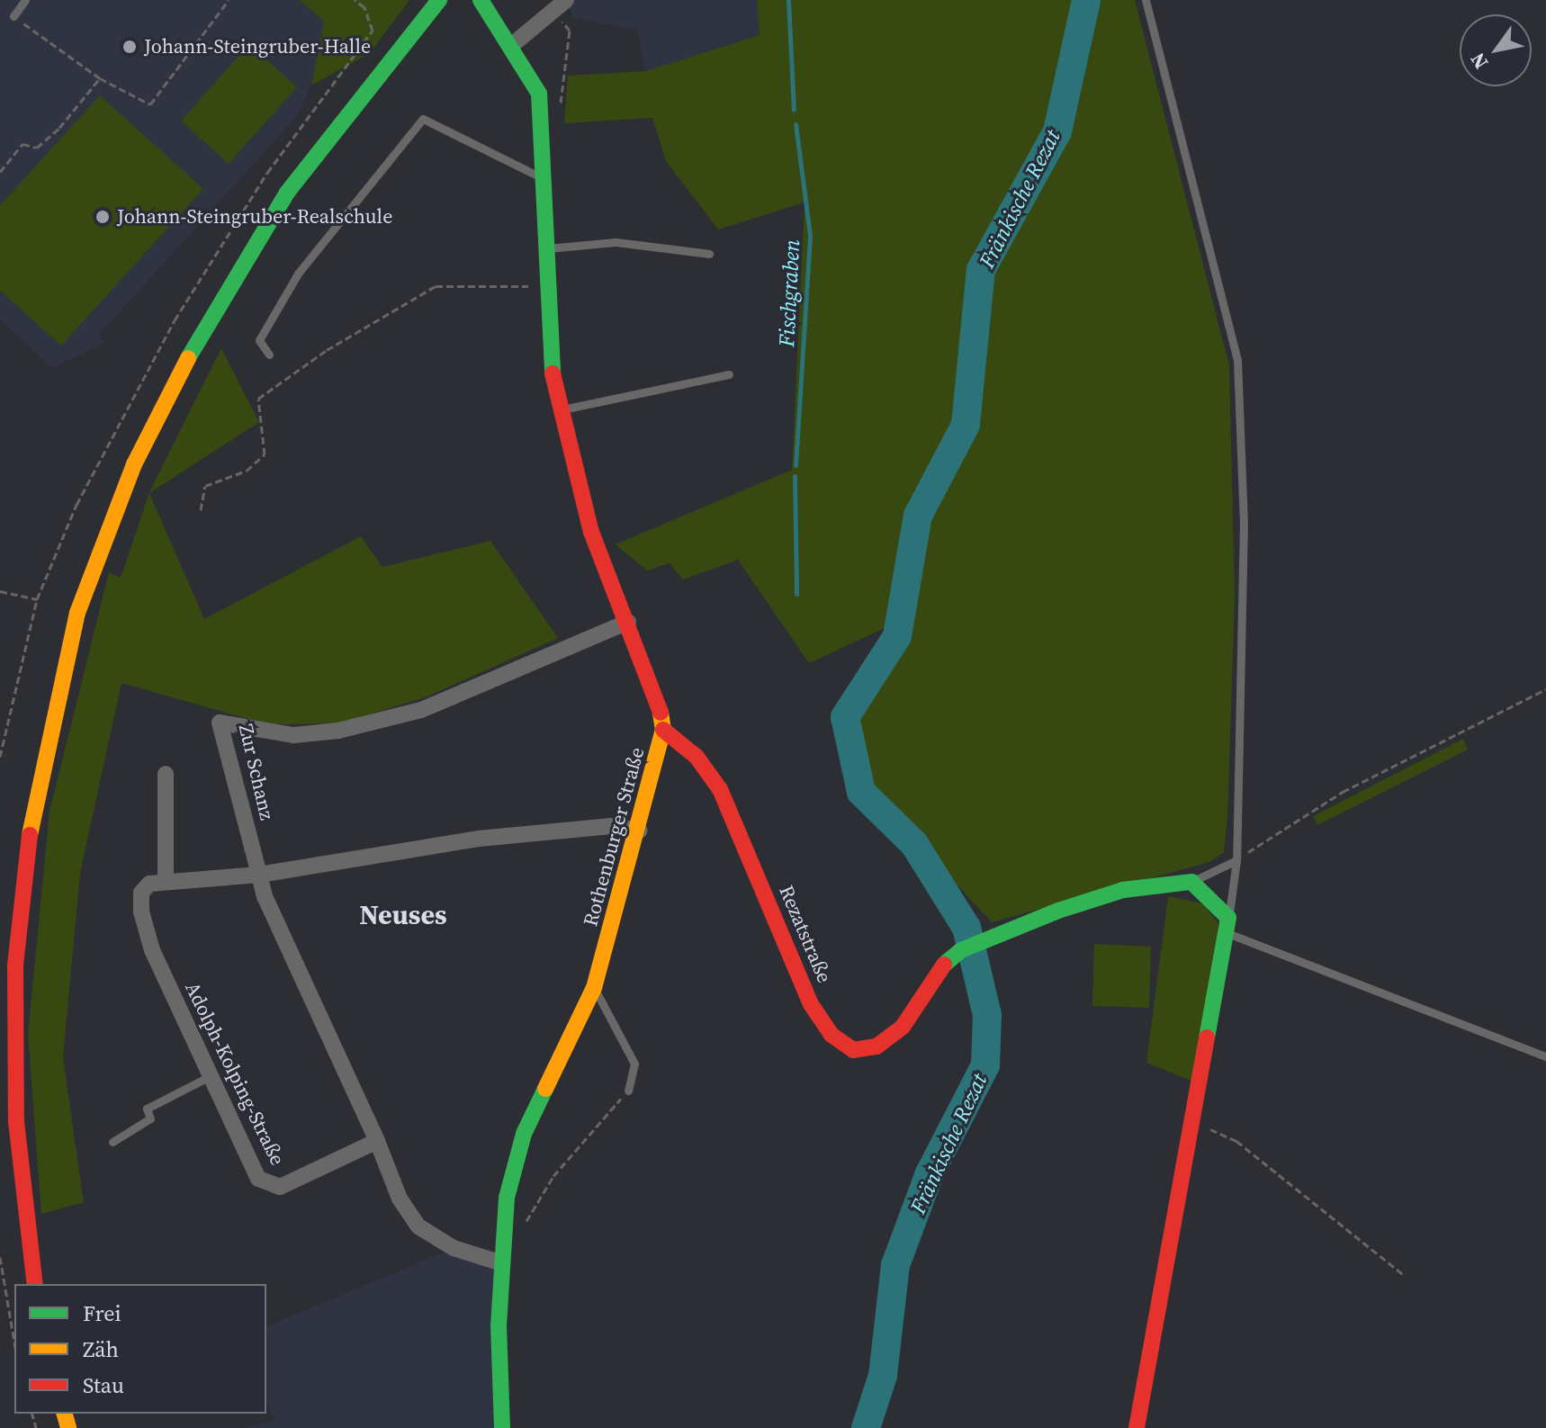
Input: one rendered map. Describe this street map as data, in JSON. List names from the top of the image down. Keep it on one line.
{"streets":{"street":["Zur Schanz","Rothenburger Straße","Rezatstraße","Adolph-Kolping-Straße"]},"crossings":[["Zur Schanz","Rothenburger Straße"],["Rothenburger Straße","Rezatstraße"]],"districts":["Neuses"],"water":["Fränkische Rezat","Fischgraben"],"places":["Johann-Steingruber-Halle","Johann-Steingruber-Realschule"],"legend":["Frei","Zäh","Stau"],"north":"bottom left"}
